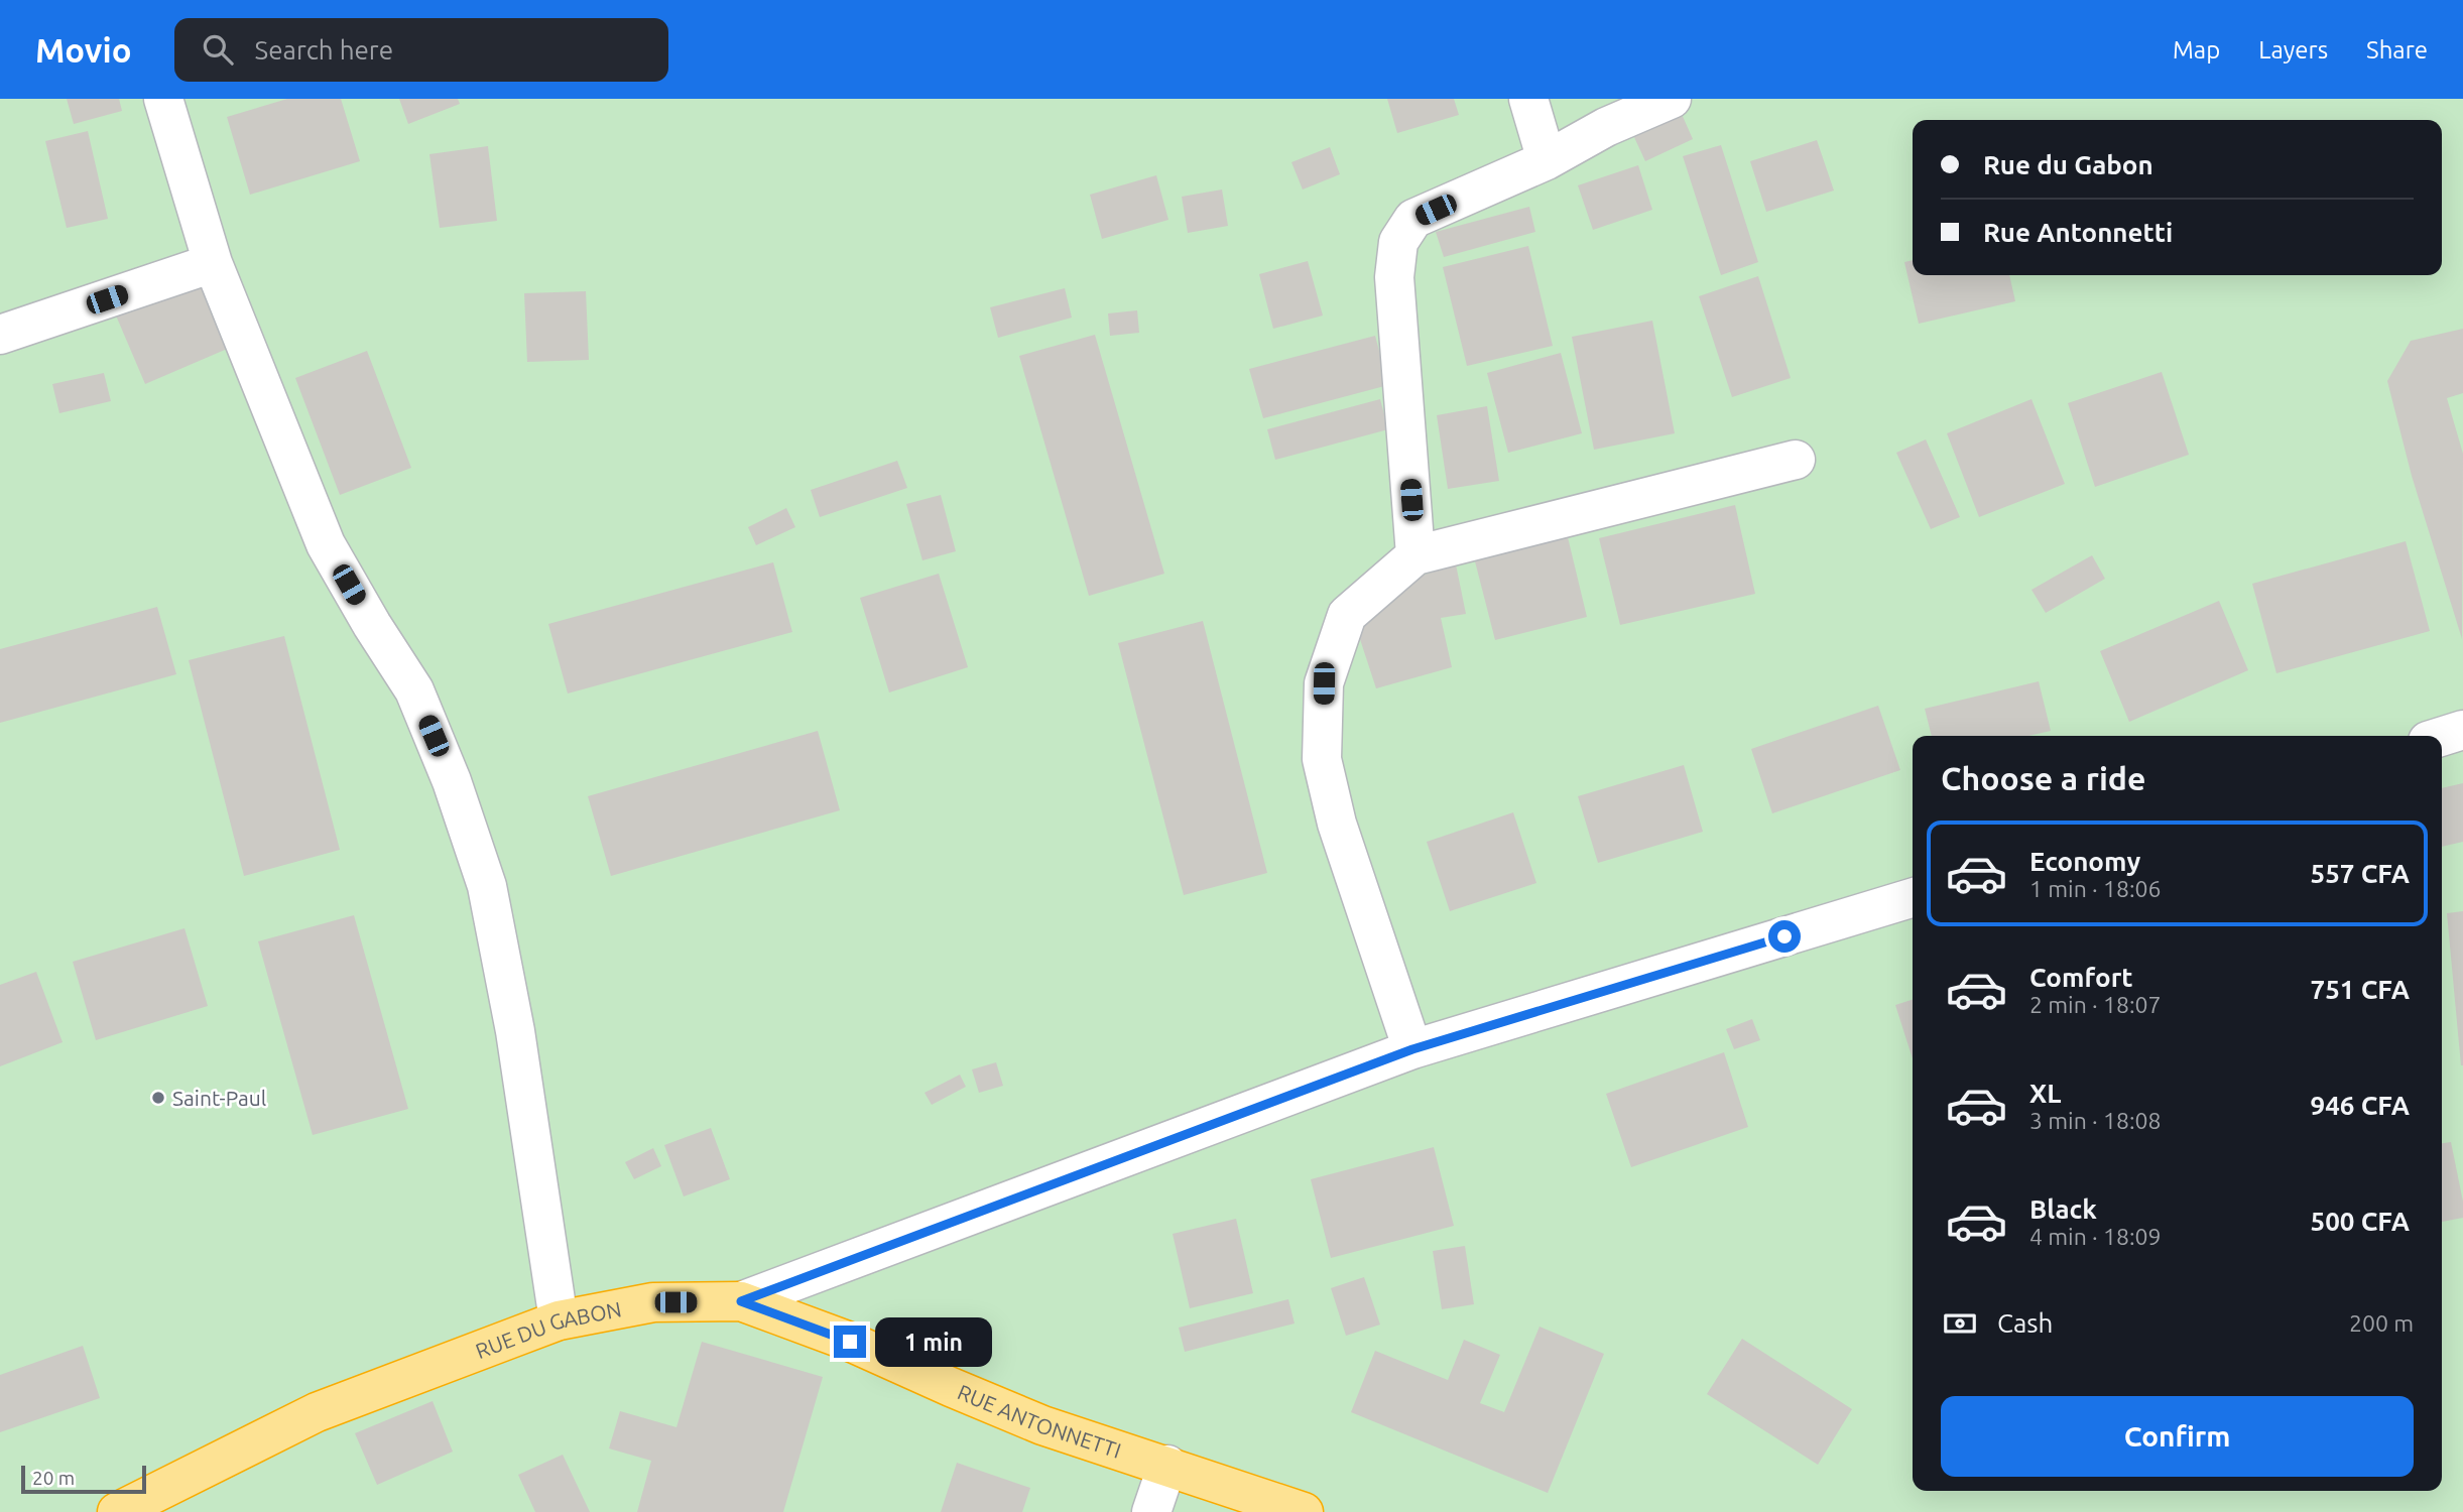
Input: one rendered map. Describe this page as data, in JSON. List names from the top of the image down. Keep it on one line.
{"streets":{"highway":["RUE DU GABON","RUE ANTONNETTI"]},"crossings":[["RUE DU GABON","RUE ANTONNETTI"]],"places":["Saint-Paul"],"scale_bar":"20 m","page":{"header":"Movio","search":"Search here","nav":["Map","Layers","Share"],"banner":["Rue du Gabon","Rue Antonnetti"],"heading":"Choose a ride","list":[{"name":"Economy","note":"1 min · 18:06","value":"557 CFA"},{"name":"Comfort","note":"2 min · 18:07","value":"751 CFA"},{"name":"XL","note":"3 min · 18:08","value":"946 CFA"},{"name":"Black","note":"4 min · 18:09","value":"500 CFA"}],"pay":["Cash","200 m"],"bubble":"1 min","buttons":"Confirm","scale":"20 m"}}
